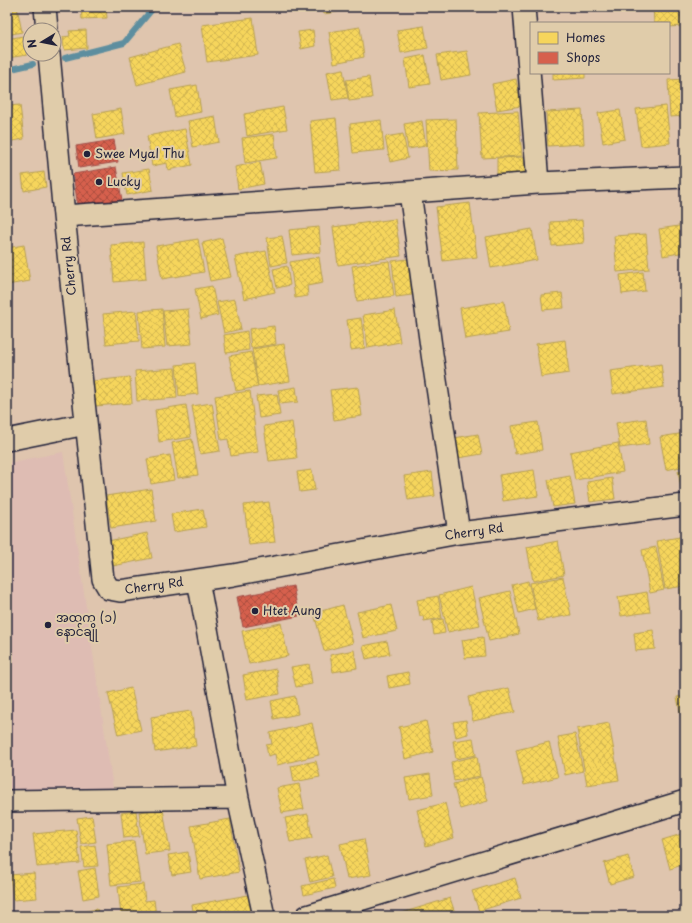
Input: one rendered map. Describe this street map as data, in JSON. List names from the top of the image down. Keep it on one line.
{"streets":{"street":["Cherry Rd"]},"places":["Swee Myal Thu","Lucky","Htet Aung","အထက (၁) နောင်ချို"],"legend":["Homes","Shops"],"north":"left"}
